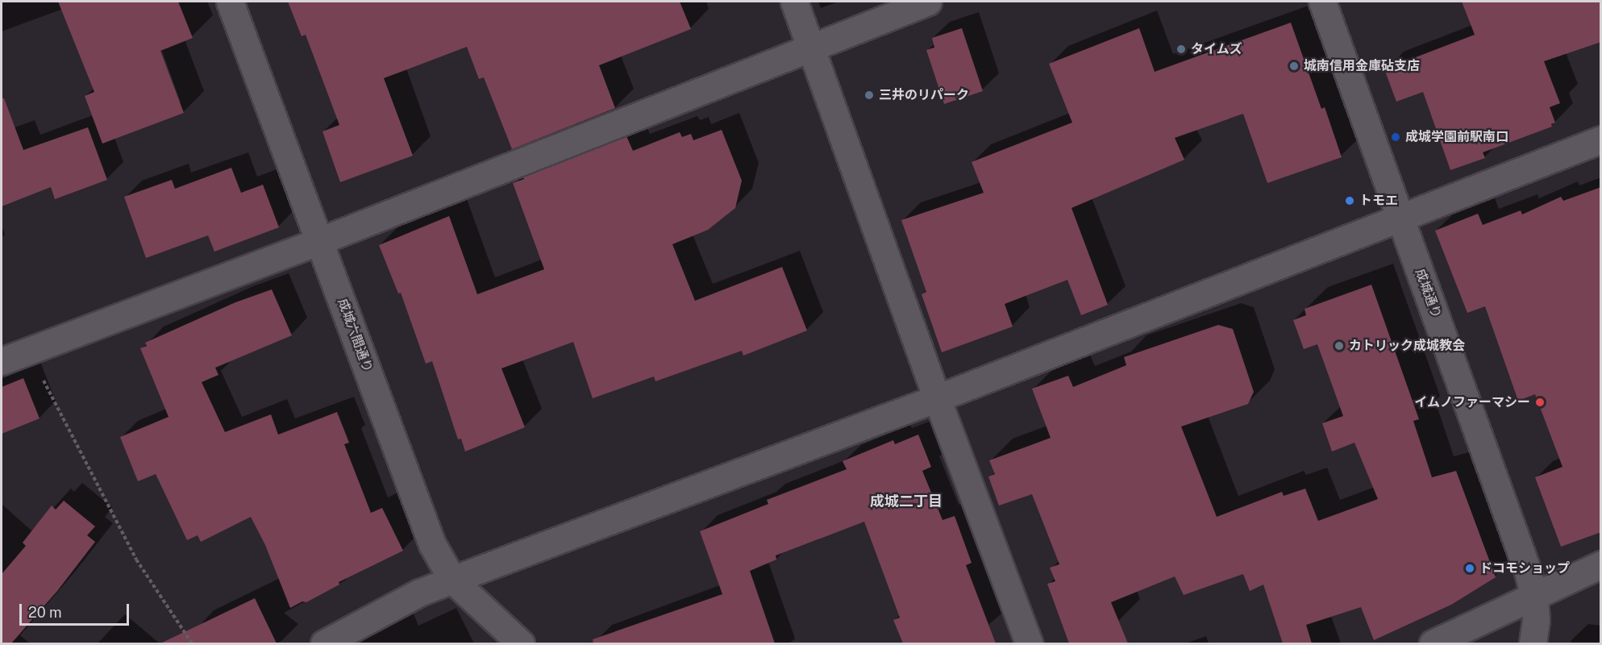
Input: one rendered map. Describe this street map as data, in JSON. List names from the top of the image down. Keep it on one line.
{"streets":{"street":["成城通り","成城六間通り"]},"districts":["成城二丁目"],"places":["タイムズ","城南信用金庫砧支店","三井のリパーク","成城学園前駅南口","トモエ","カトリック成城教会","イムノファーマシー","ドコモショップ"],"scale_bar":"20 m"}
